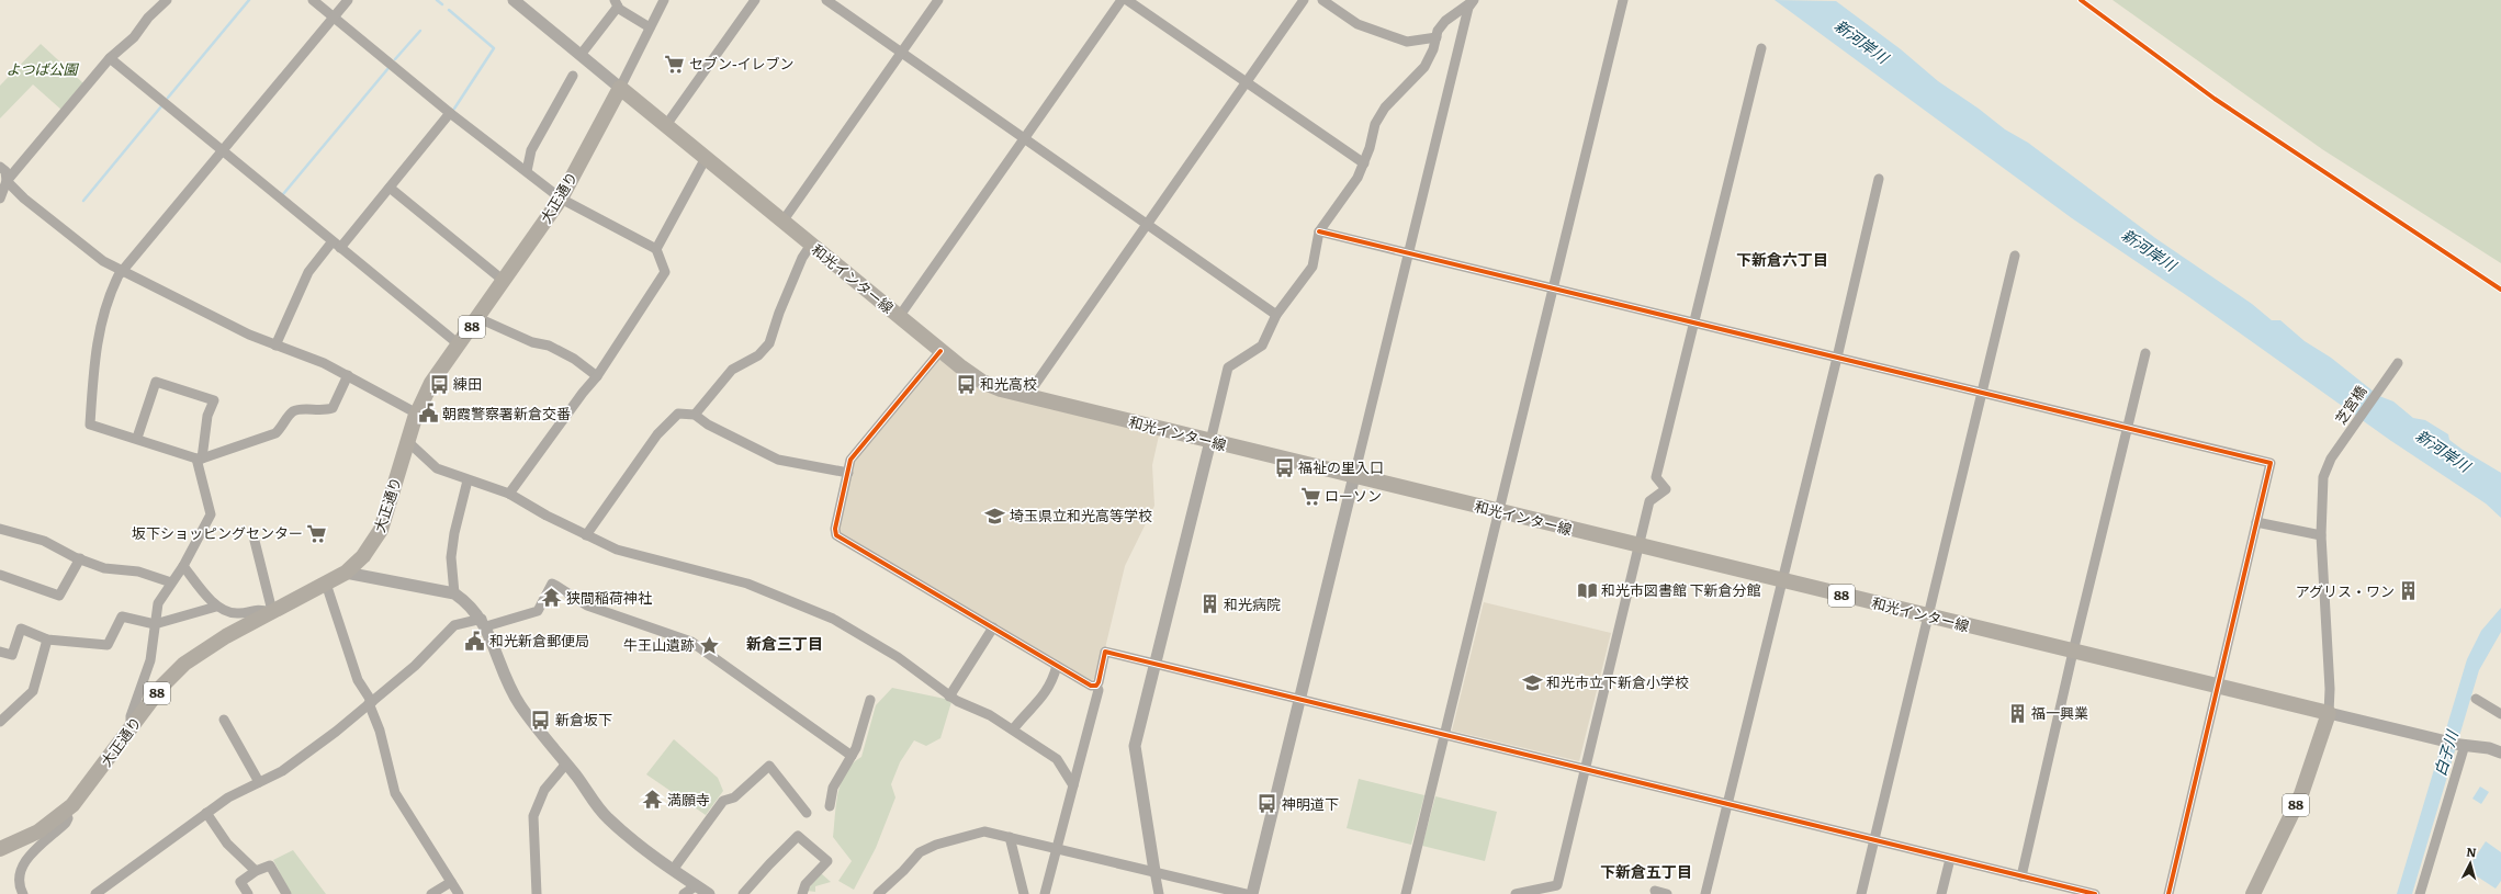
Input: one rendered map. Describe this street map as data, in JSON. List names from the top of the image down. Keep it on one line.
{"streets":{"main road":["大正通り","和光インター線","88"],"street":["芝宮橋"]},"crossings":[["大正通り","和光インター線"],["和光インター線","88"],["和光インター線","芝宮橋"],["88","芝宮橋"]],"districts":["下新倉六丁目","新倉三丁目","下新倉五丁目"],"water":["新河岸川","白子川"],"parks":["よつば公園"],"places":{"supermarket":["セブン-イレブン","ローソン","坂下ショッピングセンター"],"bus stop":["練田","和光高校","福祉の里入口","新倉坂下","神明道下"],"public building":["朝霞警察署新倉交番","和光新倉郵便局"],"school or university":["埼玉県立和光高等学校","和光市立下新倉小学校"],"library":["和光市図書館 下新倉分館"],"building":["アグリス・ワン","和光病院","福一興業"],"temple":["狭間稲荷神社","満願寺"],"place":["牛王山遺跡"]},"north":"top"}
